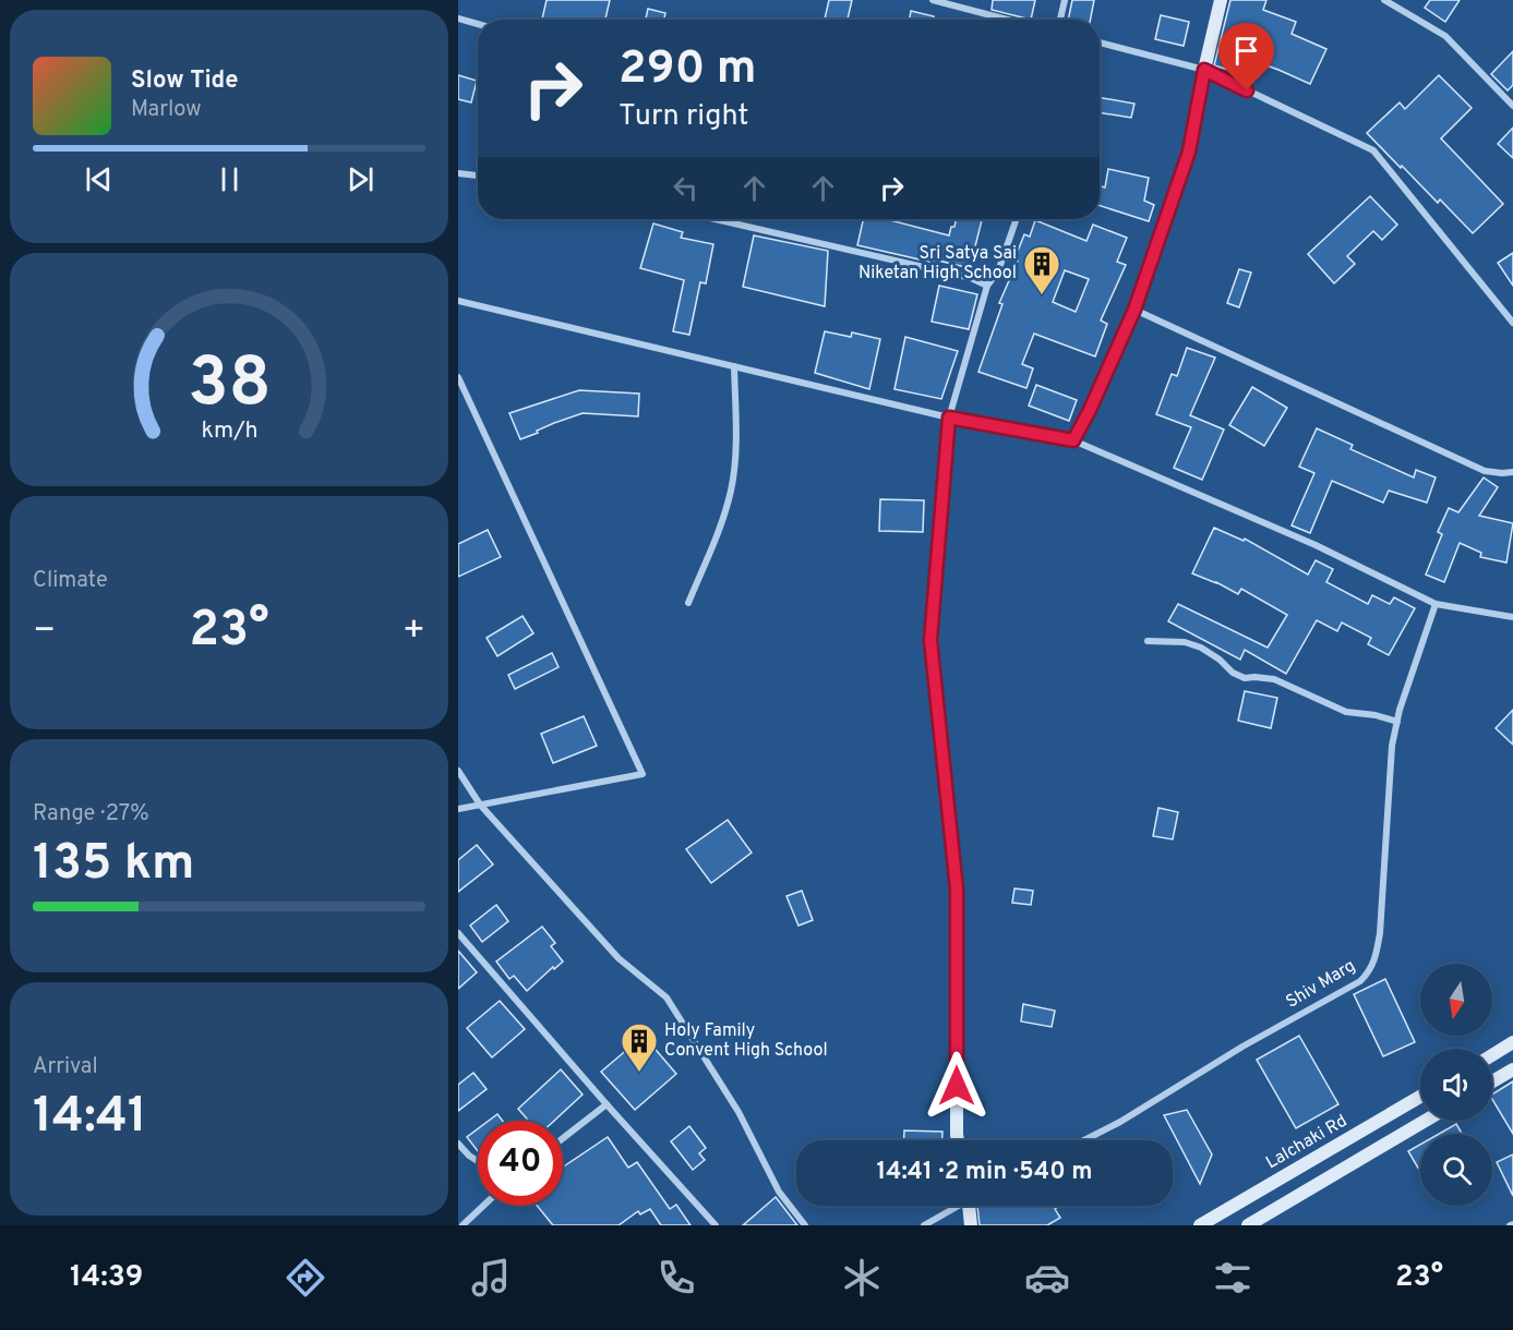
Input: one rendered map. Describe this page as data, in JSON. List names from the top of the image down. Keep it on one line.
{"streets":{"street":["Shiv Marg","Lalchaki Rd"]},"places":{"building":["Sri Satya Sai Niketan High School","Holy Family Convent High School"]},"north":"bottom","page":{"turn":["290 m","Turn right"],"song":["Slow Tide","Marlow"],"tile":["Climate",["Range · 27%","135 km"],["Arrival","14:41"]],"heat":["−","23°","+"],"limit":"40","trip":"14:41 · 2 min · 540 m","tabs":["14:39","23°"],"gauge":["38","km/h"]}}
